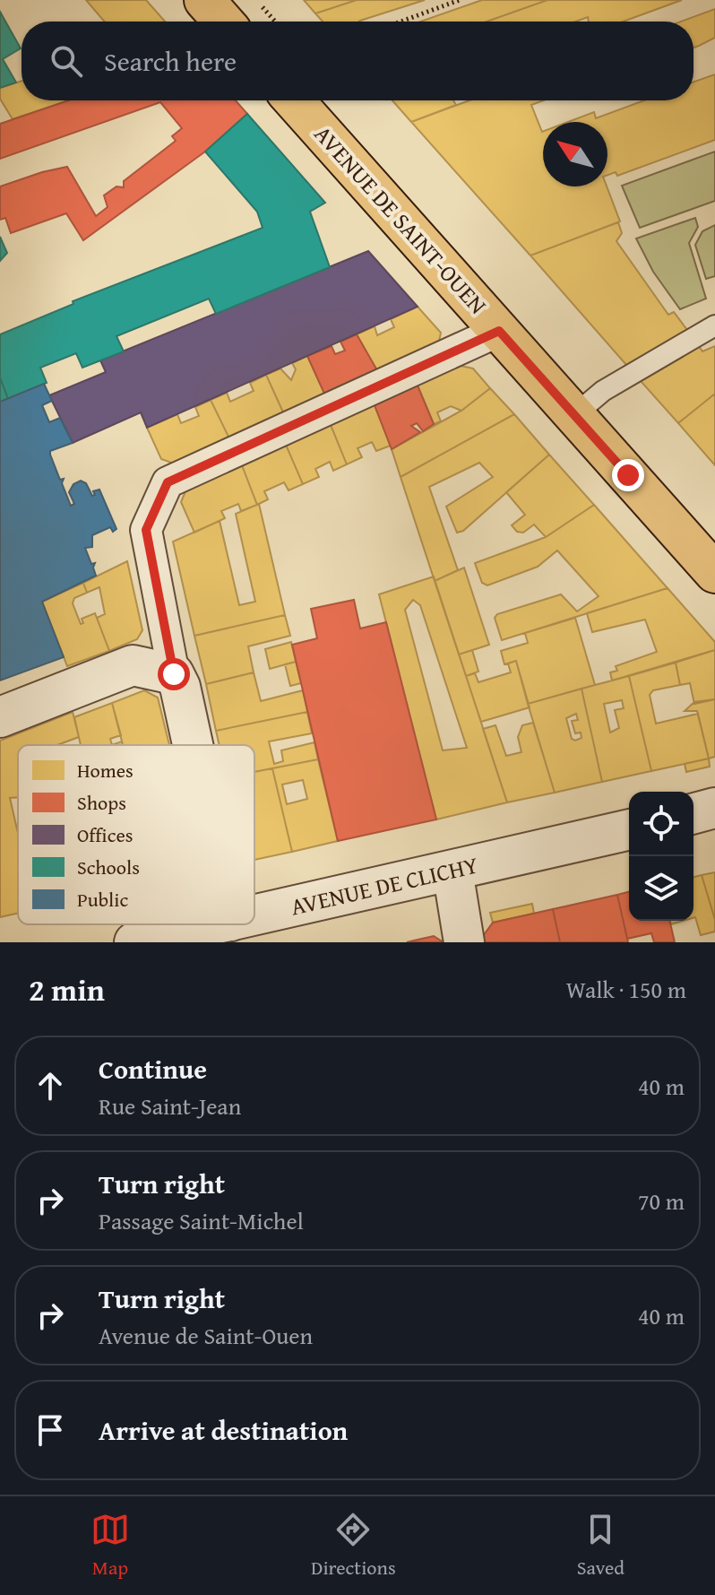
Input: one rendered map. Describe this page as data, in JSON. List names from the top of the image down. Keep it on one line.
{"streets":{"main road":["AVENUE DE SAINT-OUEN"],"street":["AVENUE DE CLICHY"]},"legend":["Homes","Shops","Offices","Schools","Public"],"north":"top left","page":{"search":"Search here","heading":["2 min","Walk · 150 m"],"list":[["Continue","Rue Saint-Jean","40 m"],["Turn right","Passage Saint-Michel","70 m"],["Turn right","Avenue de Saint-Ouen","40 m"],"Arrive at destination"],"nav":["Map","Directions","Saved"]}}
